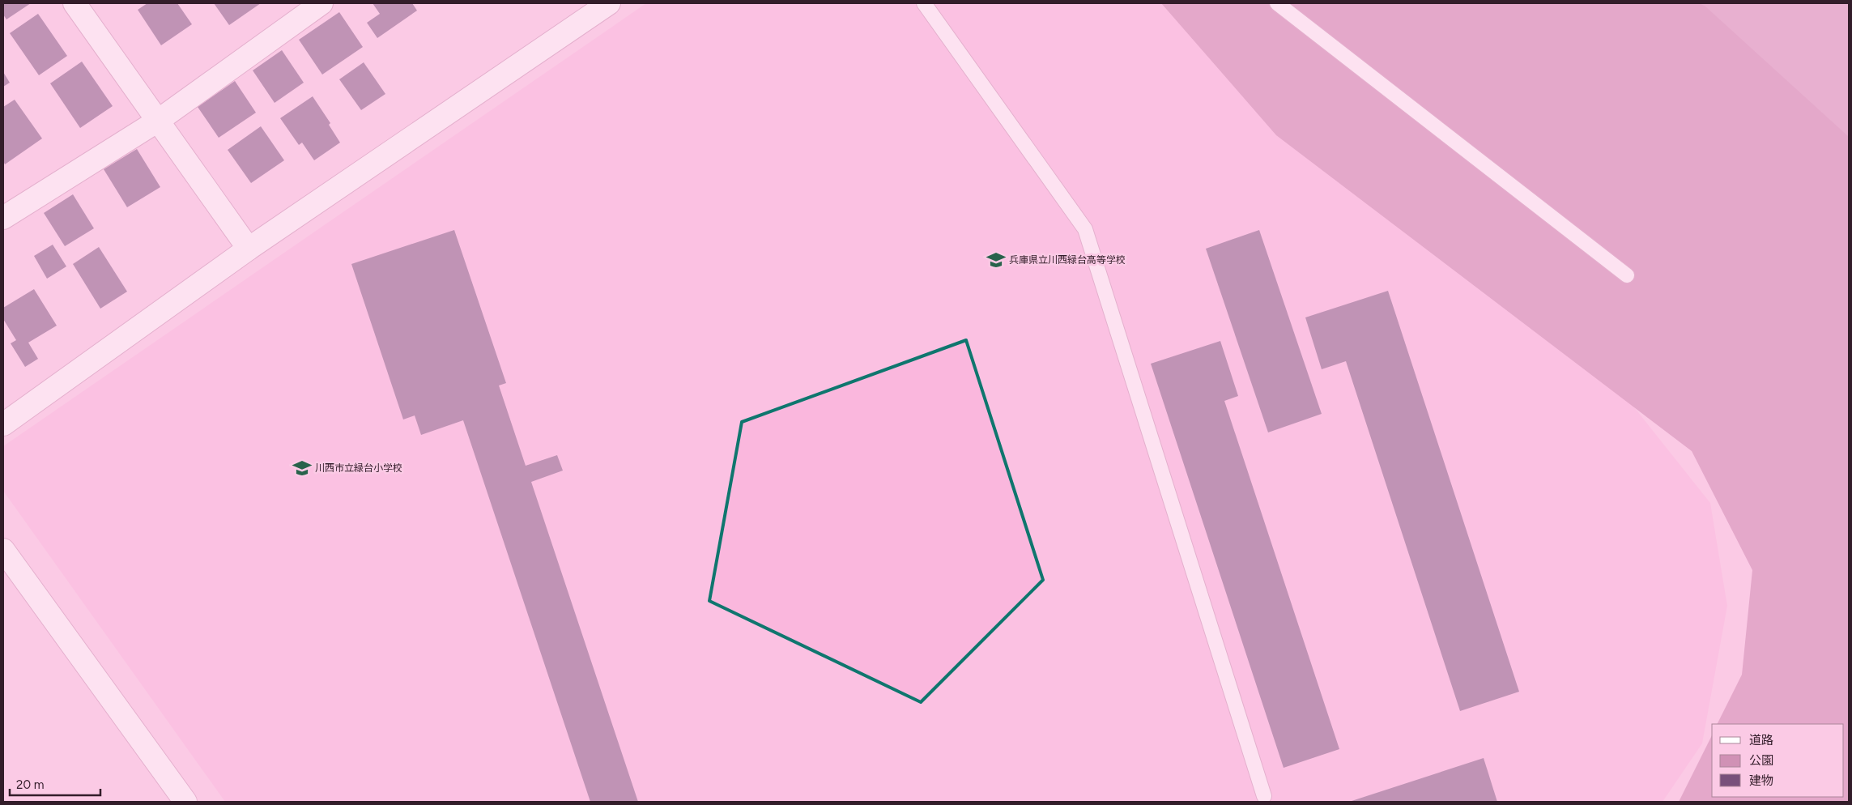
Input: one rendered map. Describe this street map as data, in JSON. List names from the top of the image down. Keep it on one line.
{"places":{"school or university":["兵庫県立川西緑台高等学校","川西市立緑台小学校"]},"legend":["道路","公園","建物"],"scale_bar":"20 m"}
